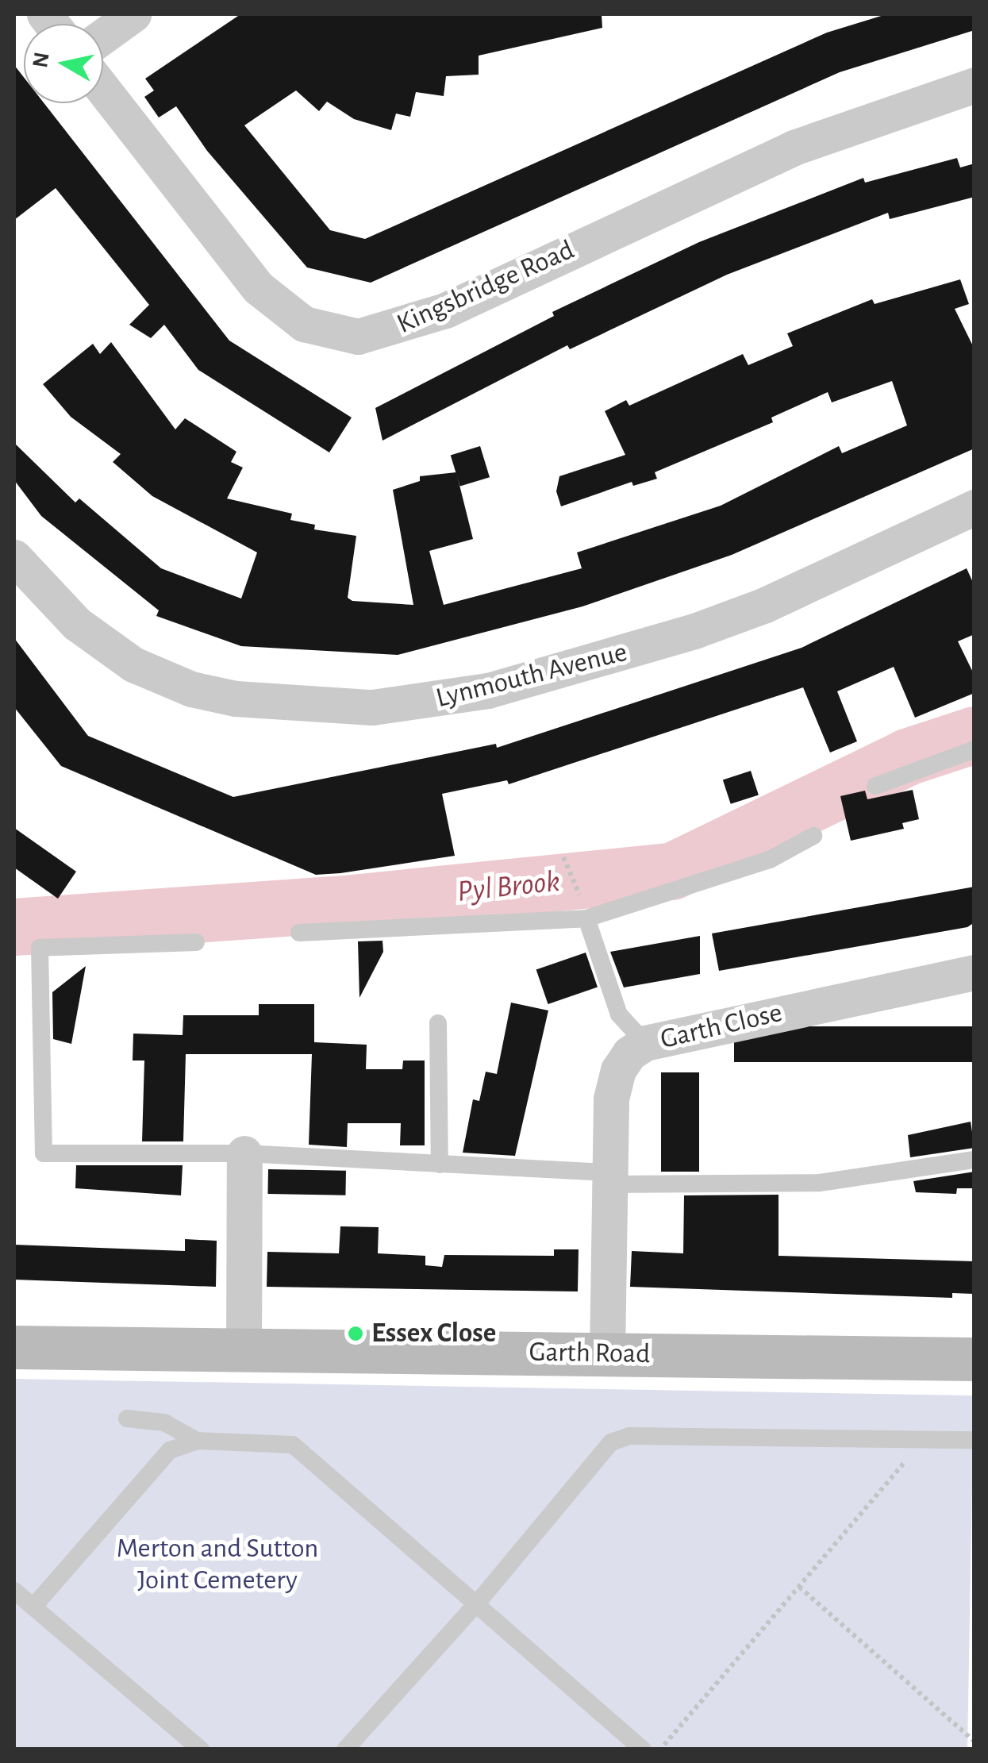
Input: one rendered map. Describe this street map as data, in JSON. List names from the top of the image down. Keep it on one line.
{"streets":{"street":["Kingsbridge Road","Lynmouth Avenue","Garth Close","Garth Road"]},"crossings":[["Garth Close","Garth Road"]],"water":["Pyl Brook"],"parks":["Merton and Sutton Joint Cemetery"],"places":["Essex Close"],"north":"left"}
